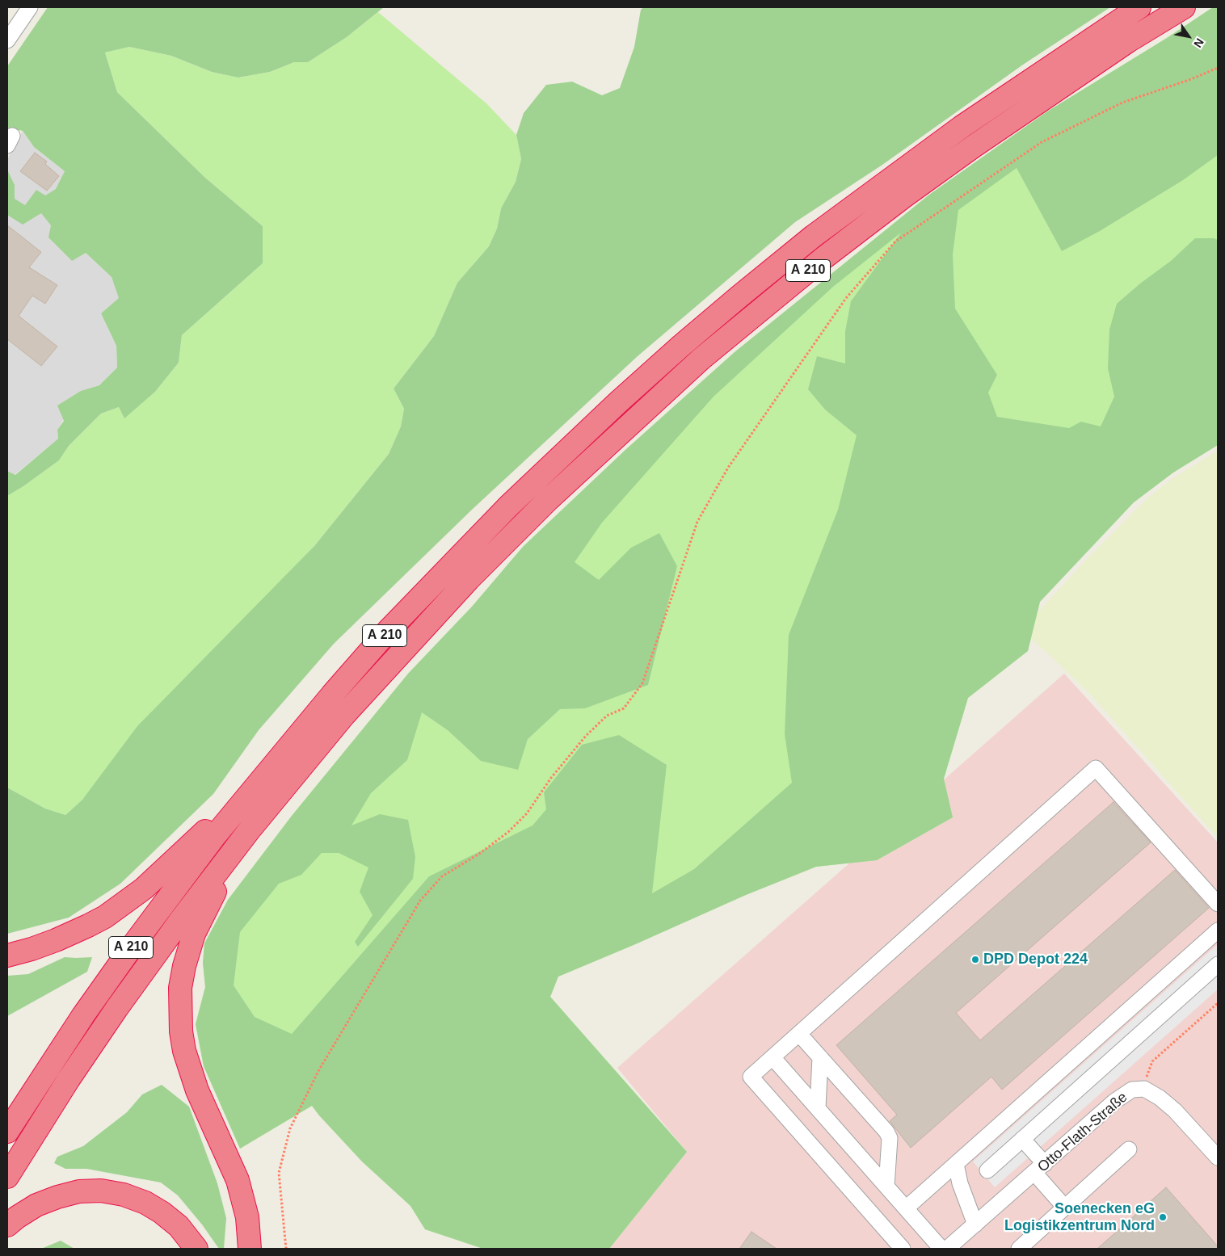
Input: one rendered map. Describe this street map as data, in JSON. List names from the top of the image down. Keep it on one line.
{"streets":{"highway":["A 210"],"street":["Otto-Flath-Straße"]},"places":["DPD Depot 224","Soenecken eG Logistikzentrum Nord"],"north":"bottom right"}
